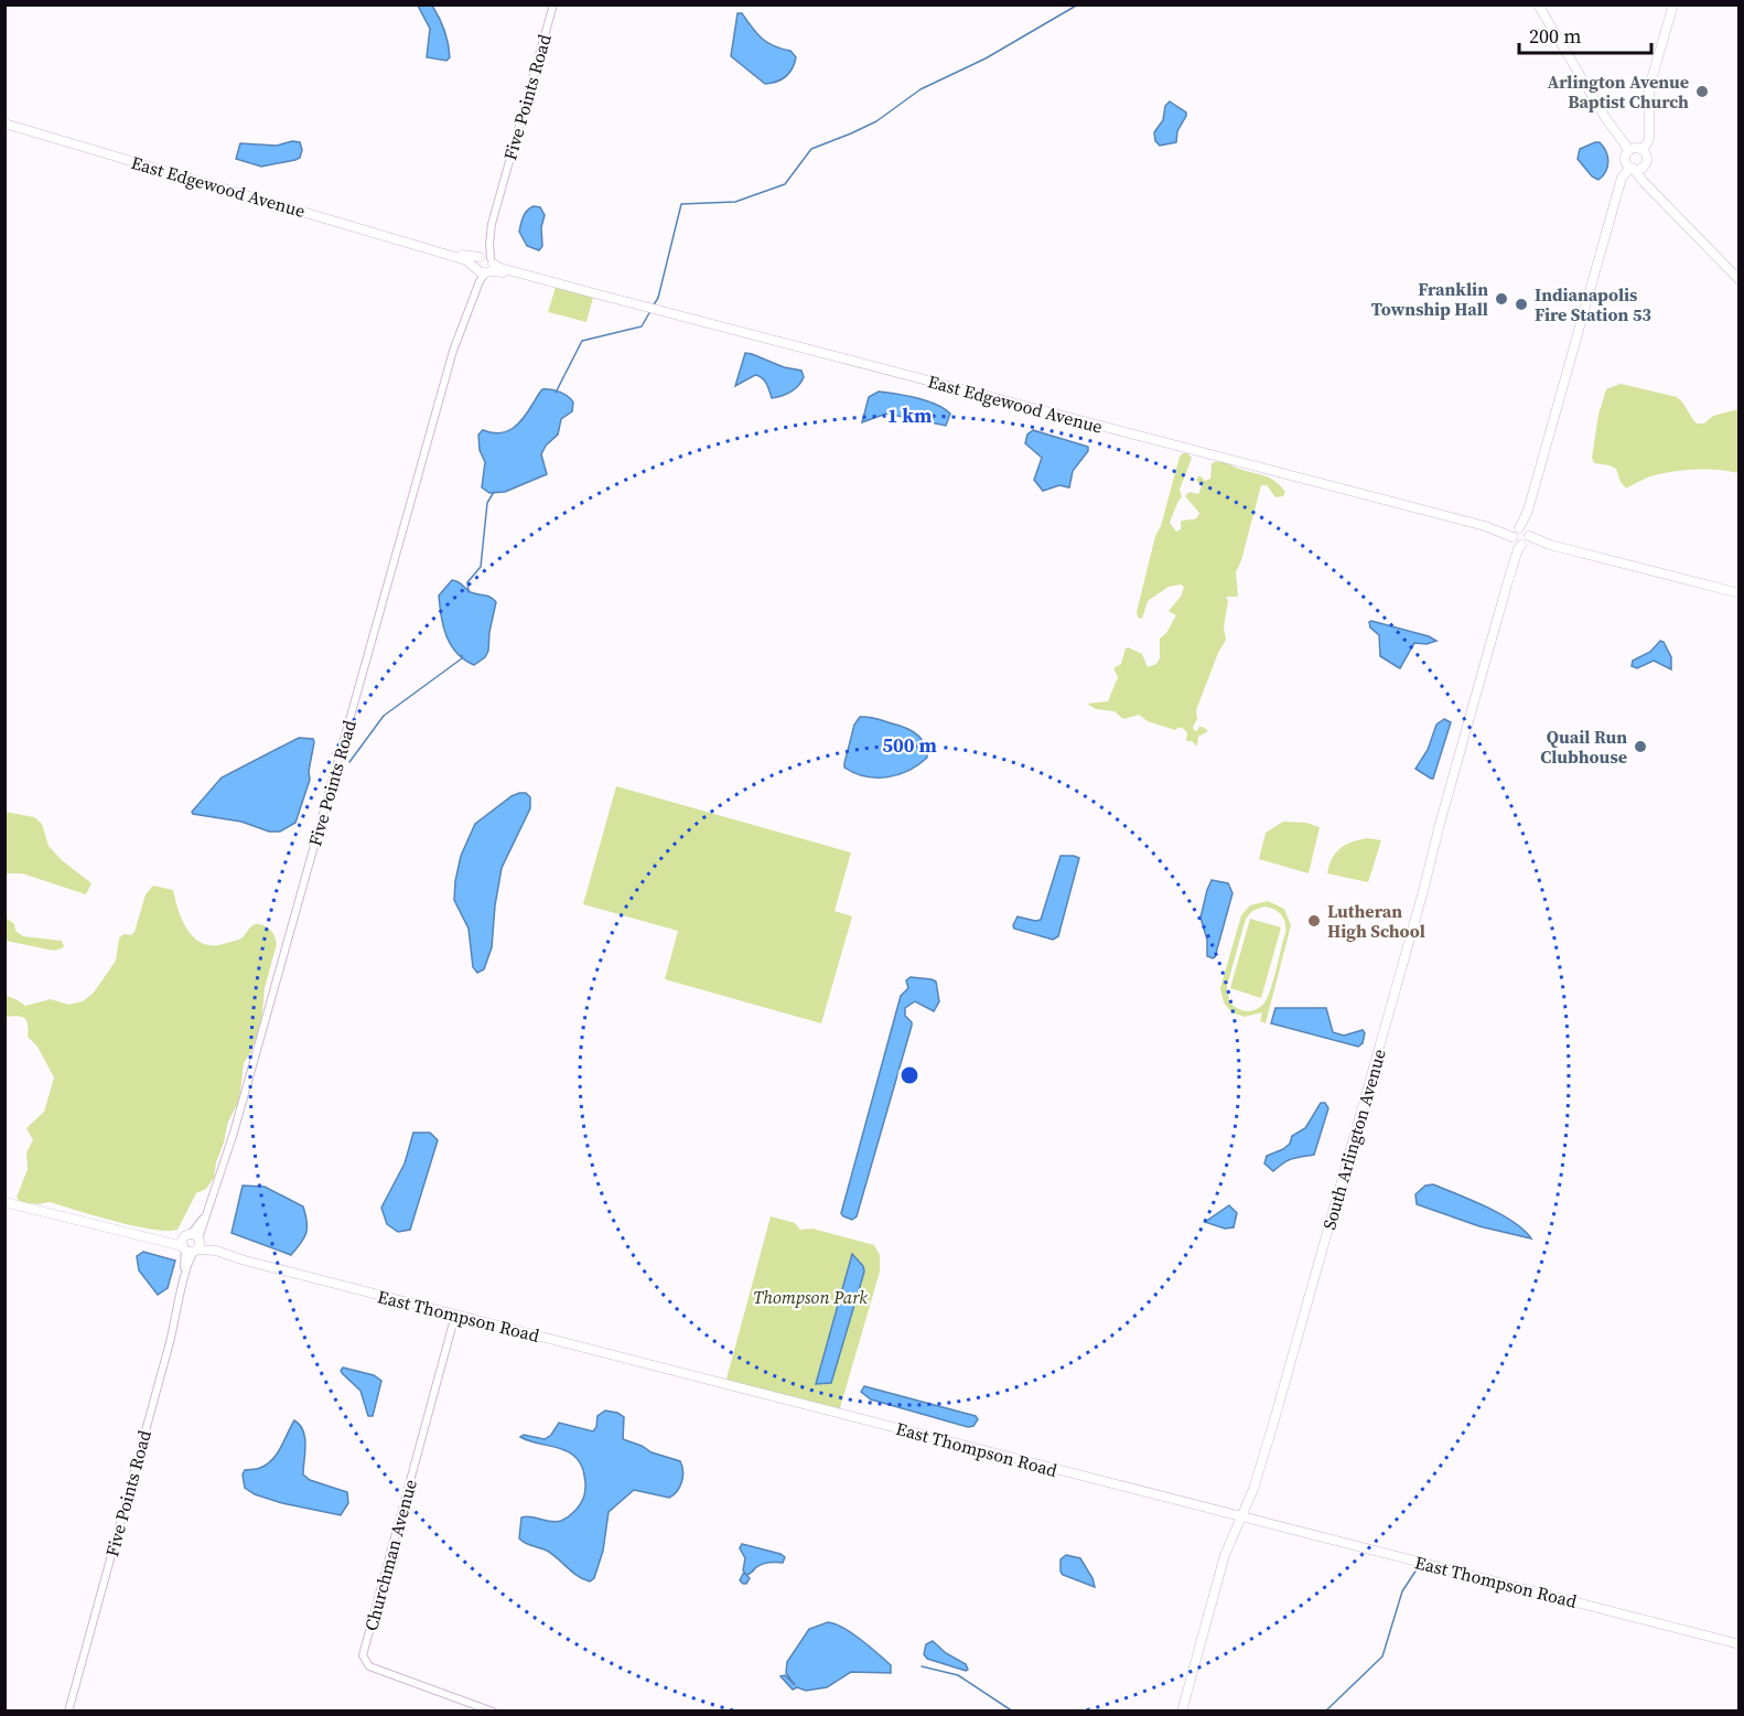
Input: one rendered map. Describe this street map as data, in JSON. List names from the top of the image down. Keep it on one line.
{"streets":{"main road":["East Edgewood Avenue","South Arlington Avenue","East Thompson Road"],"street":["Five Points Road","Churchman Avenue"]},"crossings":[["Five Points Road","East Edgewood Avenue"],["Five Points Road","East Thompson Road"],["East Edgewood Avenue","South Arlington Avenue"],["South Arlington Avenue","East Thompson Road"],["East Thompson Road","Churchman Avenue"]],"parks":["Thompson Park"],"places":["Arlington Avenue Baptist Church","Franklin Township Hall","Indianapolis Fire Station 53","Quail Run Clubhouse","Lutheran High School"],"scale_bar":"200 m","rings":["1 km","500 m"]}
